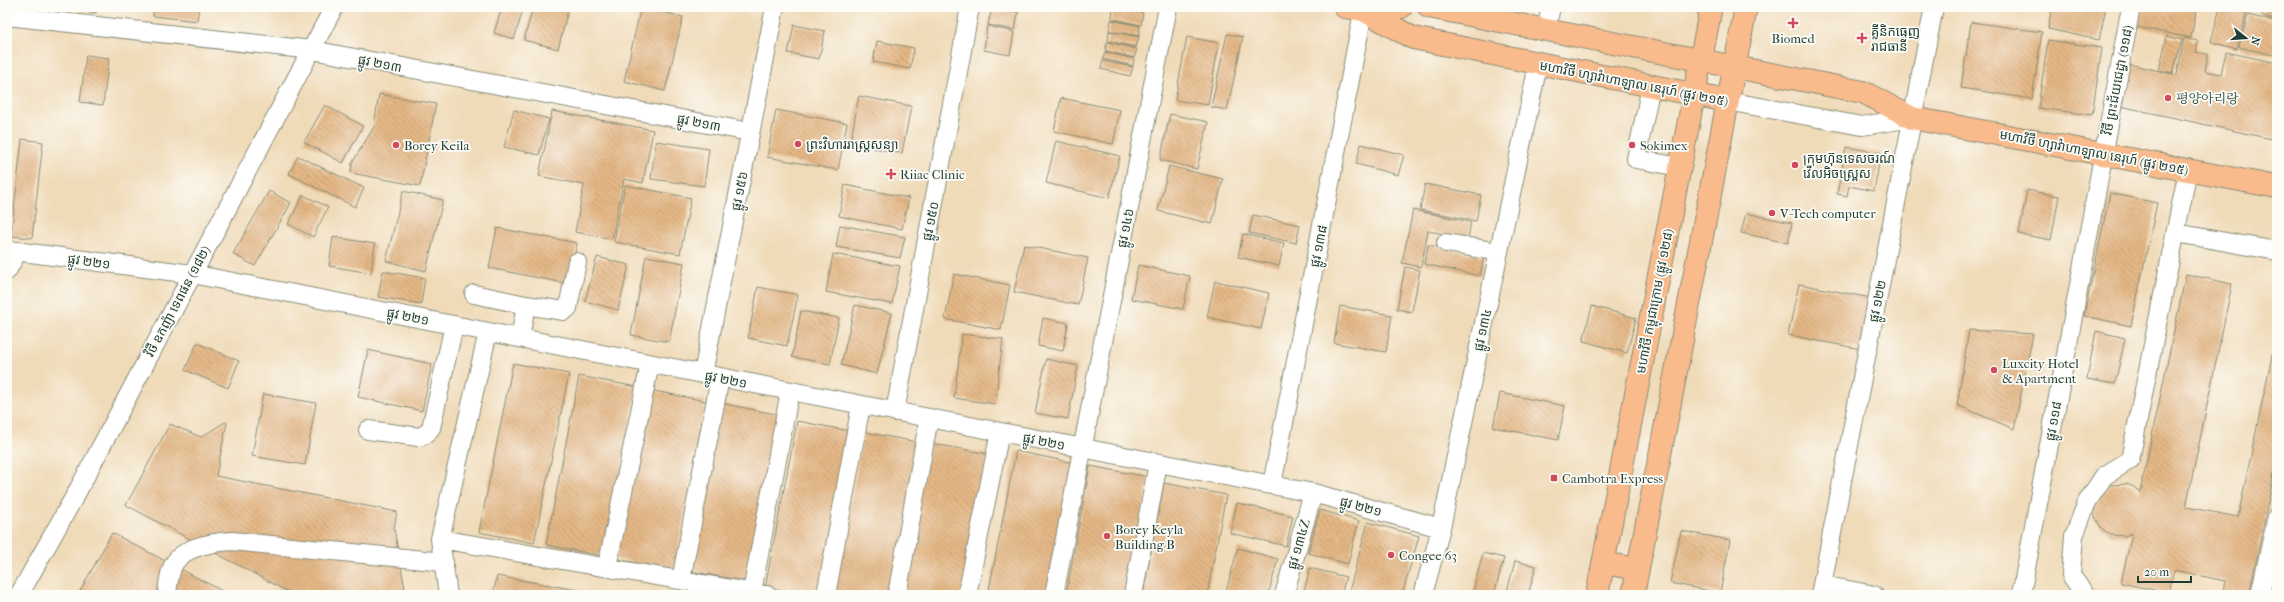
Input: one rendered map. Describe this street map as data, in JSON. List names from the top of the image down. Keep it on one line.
{"streets":{"main road":["មហាវិថី ហ្សាវ៉ាហាឡាល នេរុហ៍ (ផ្លូវ ២១៥)","មហាវិថី កម្ពុជាក្រោម (ផ្លូវ ១២៨)"],"street":["ផ្លូវ ២១៣","វិថី ព្រះជ័យជេដ្ធា (១១៨)","ផ្លូវ ១៥៦","ផ្លូវ ១៥០","ផ្លូវ ១៤៦","ផ្លូវ ១៣៨","ផ្លូវ ២២១","វិថី ឧកញ៉ា ទេពផន (១៨២)","ផ្លូវ ១២២","ផ្លូវ ១៣៤","ផ្លូវ ១១៨","ផ្លូវ ១៣៤Z"]},"crossings":[["ផ្លូវ ២១៣","ផ្លូវ ១៥៦"],["ផ្លូវ ២១៣","វិថី ឧកញ៉ា ទេពផន (១៨២)"],["វិថី ព្រះជ័យជេដ្ធា (១១៨)","មហាវិថី ហ្សាវ៉ាហាឡាល នេរុហ៍ (ផ្លូវ ២១៥)"],["វិថី ព្រះជ័យជេដ្ធា (១១៨)","ផ្លូវ ១១៨"],["មហាវិថី ហ្សាវ៉ាហាឡាល នេរុហ៍ (ផ្លូវ ២១៥)","ផ្លូវ ១៣៨"],["មហាវិថី ហ្សាវ៉ាហាឡាល នេរុហ៍ (ផ្លូវ ២១៥)","មហាវិថី កម្ពុជាក្រោម (ផ្លូវ ១២៨)"],["មហាវិថី ហ្សាវ៉ាហាឡាល នេរុហ៍ (ផ្លូវ ២១៥)","ផ្លូវ ១២២"],["មហាវិថី ហ្សាវ៉ាហាឡាល នេរុហ៍ (ផ្លូវ ២១៥)","ផ្លូវ ១៣៤"],["មហាវិថី ហ្សាវ៉ាហាឡាល នេរុហ៍ (ផ្លូវ ២១៥)","ផ្លូវ ១១៨"],["ផ្លូវ ១៥៦","ផ្លូវ ២២១"],["ផ្លូវ ១៥០","ផ្លូវ ២២១"],["ផ្លូវ ១៤៦","ផ្លូវ ២២១"],["ផ្លូវ ១៣៨","ផ្លូវ ២២១"],["ផ្លូវ ២២១","វិថី ឧកញ៉ា ទេពផន (១៨២)"],["ផ្លូវ ២២១","ផ្លូវ ១៣៤"],["ផ្លូវ ២២១","ផ្លូវ ១៣៤Z"]],"places":{"health":["Biomed","គ្លីនិកធ្មេញ រាជធានី","Riiac Clinic"],"other":["평양아리랑","ព្រះវិហាររាស្ត្រសន្យា","Borey Keila","Sokimex","ក្រុមហ៊ុនទេសចរណ៍ វើលអិចស្រ្ពេស","V-Tech computer","Luxcity Hotel & Apartment","Borey Keyla Building B","Congee 63"],"transit":["Cambotra Express"]},"scale_bar":"20 m","north":"right"}
